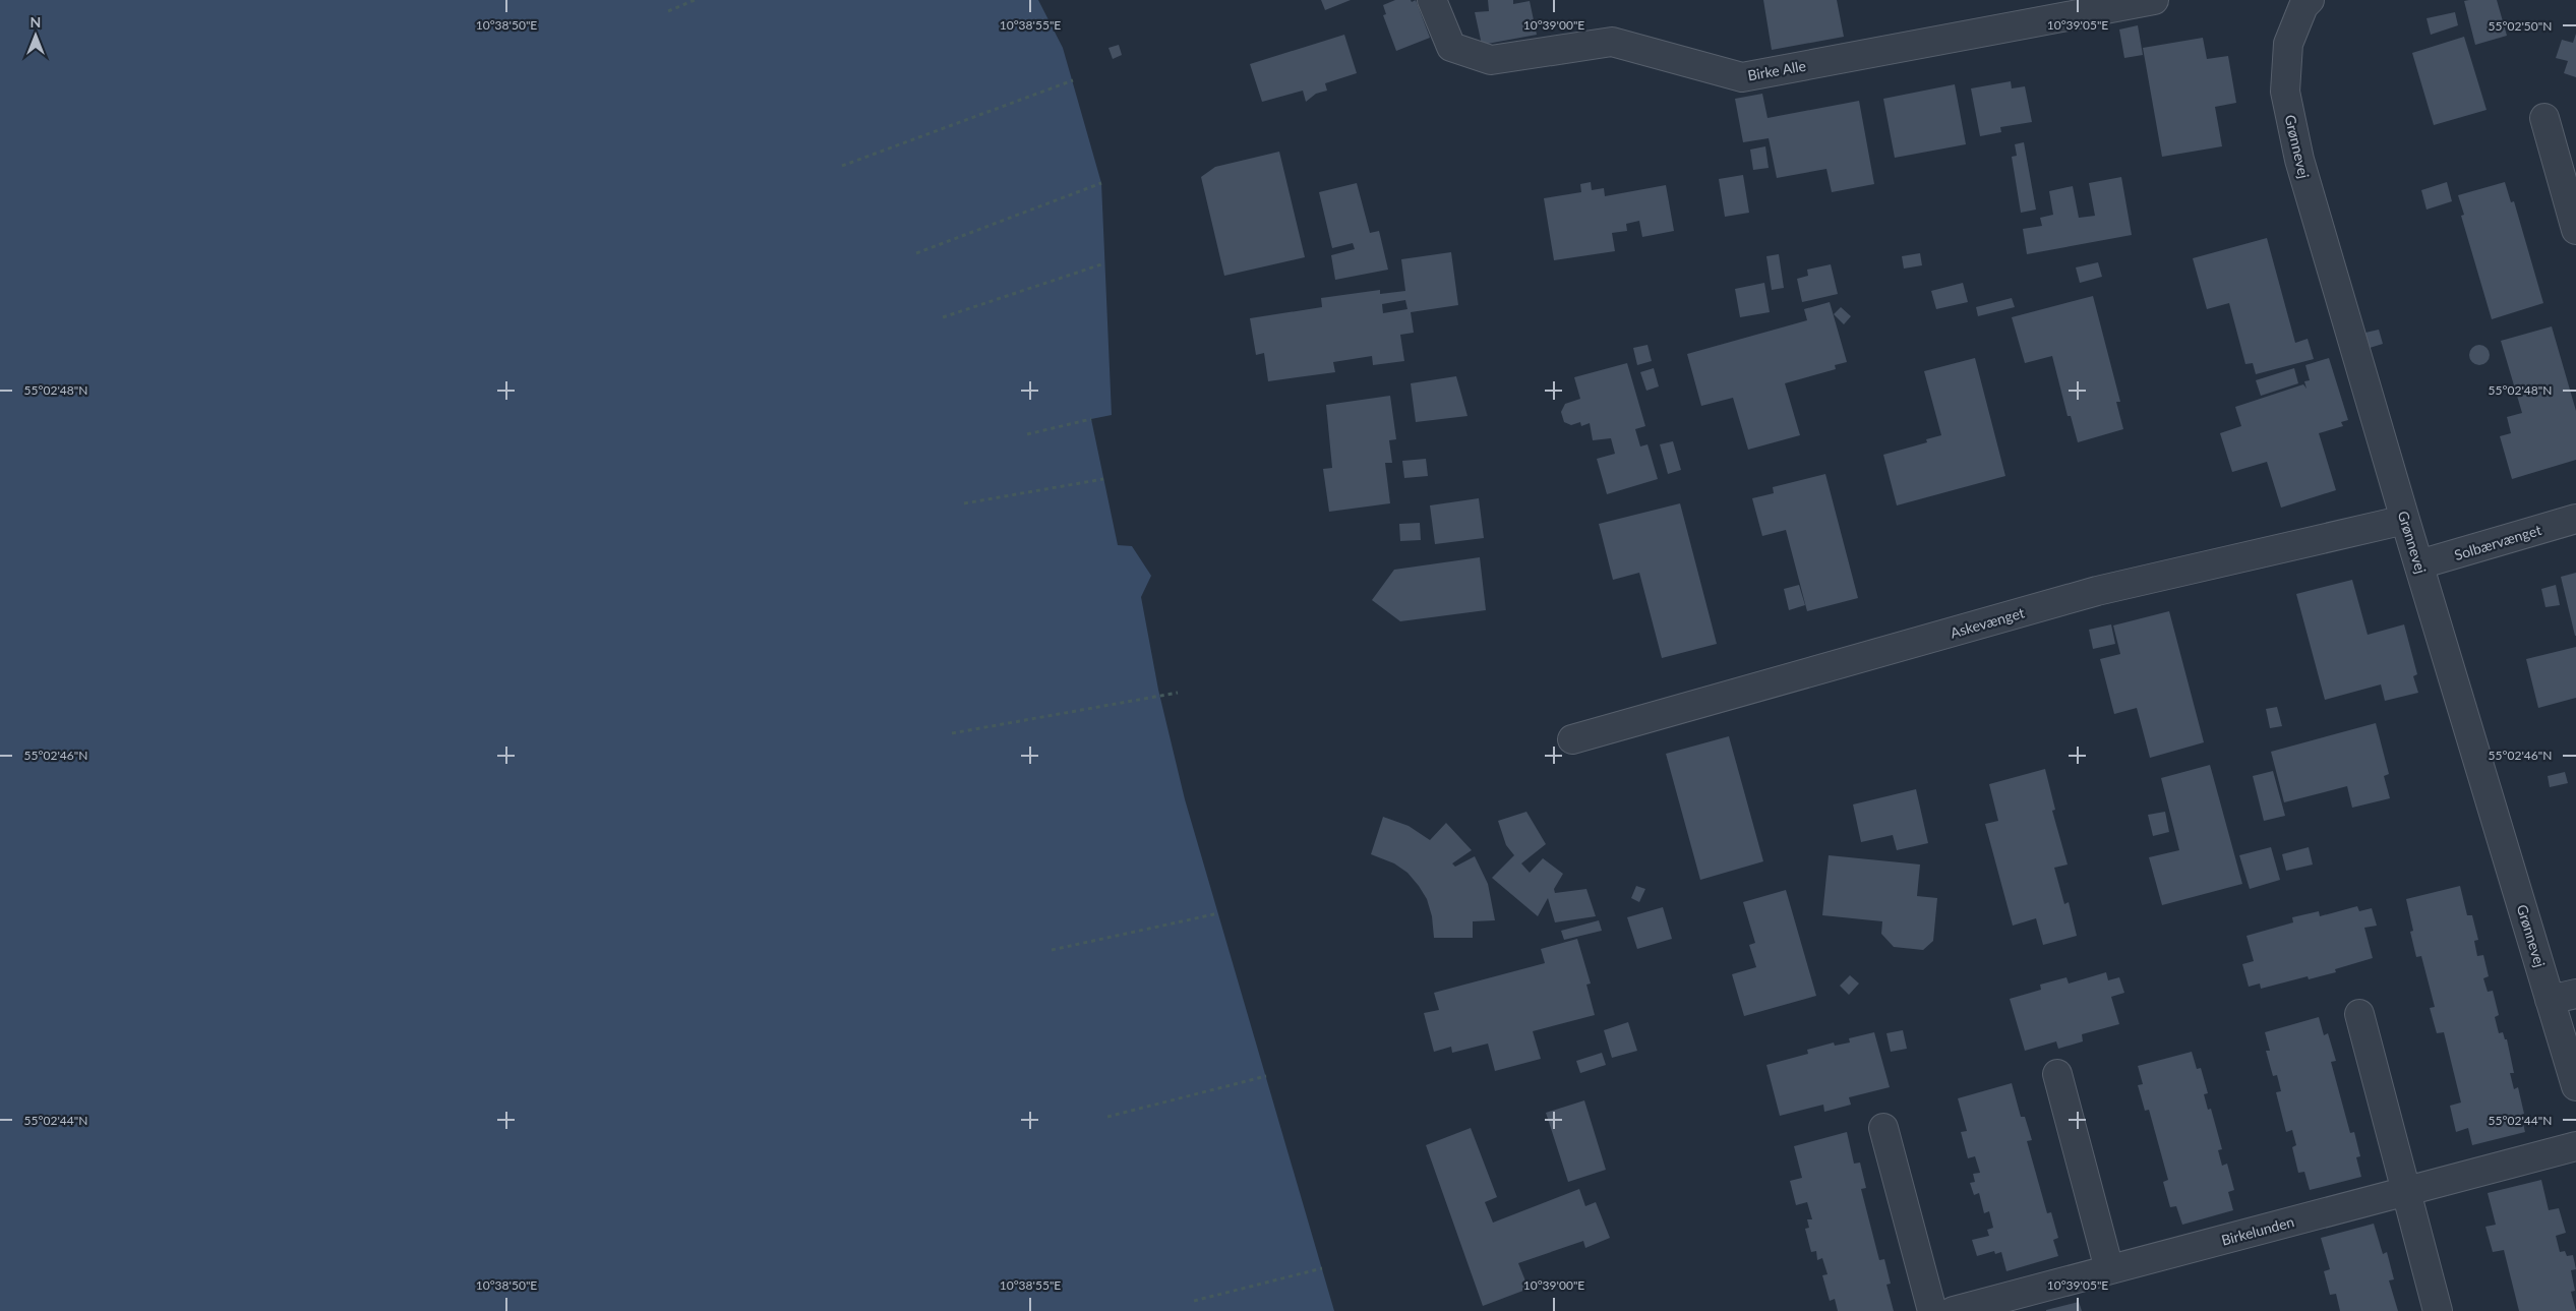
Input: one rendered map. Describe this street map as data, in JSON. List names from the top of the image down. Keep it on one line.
{"streets":{"street":["Birke Alle","Grønnevej","Solbærvænget","Askevænget","Birkelunden"]},"crossings":[["Grønnevej","Solbærvænget"],["Grønnevej","Askevænget"]],"north":"top","coordinates":["10°38'50\"E","10°38'55\"E","10°39'00\"E","10°39'05\"E","55°02'50\"N","55°02'48\"N","55°02'46\"N","55°02'44\"N"]}
